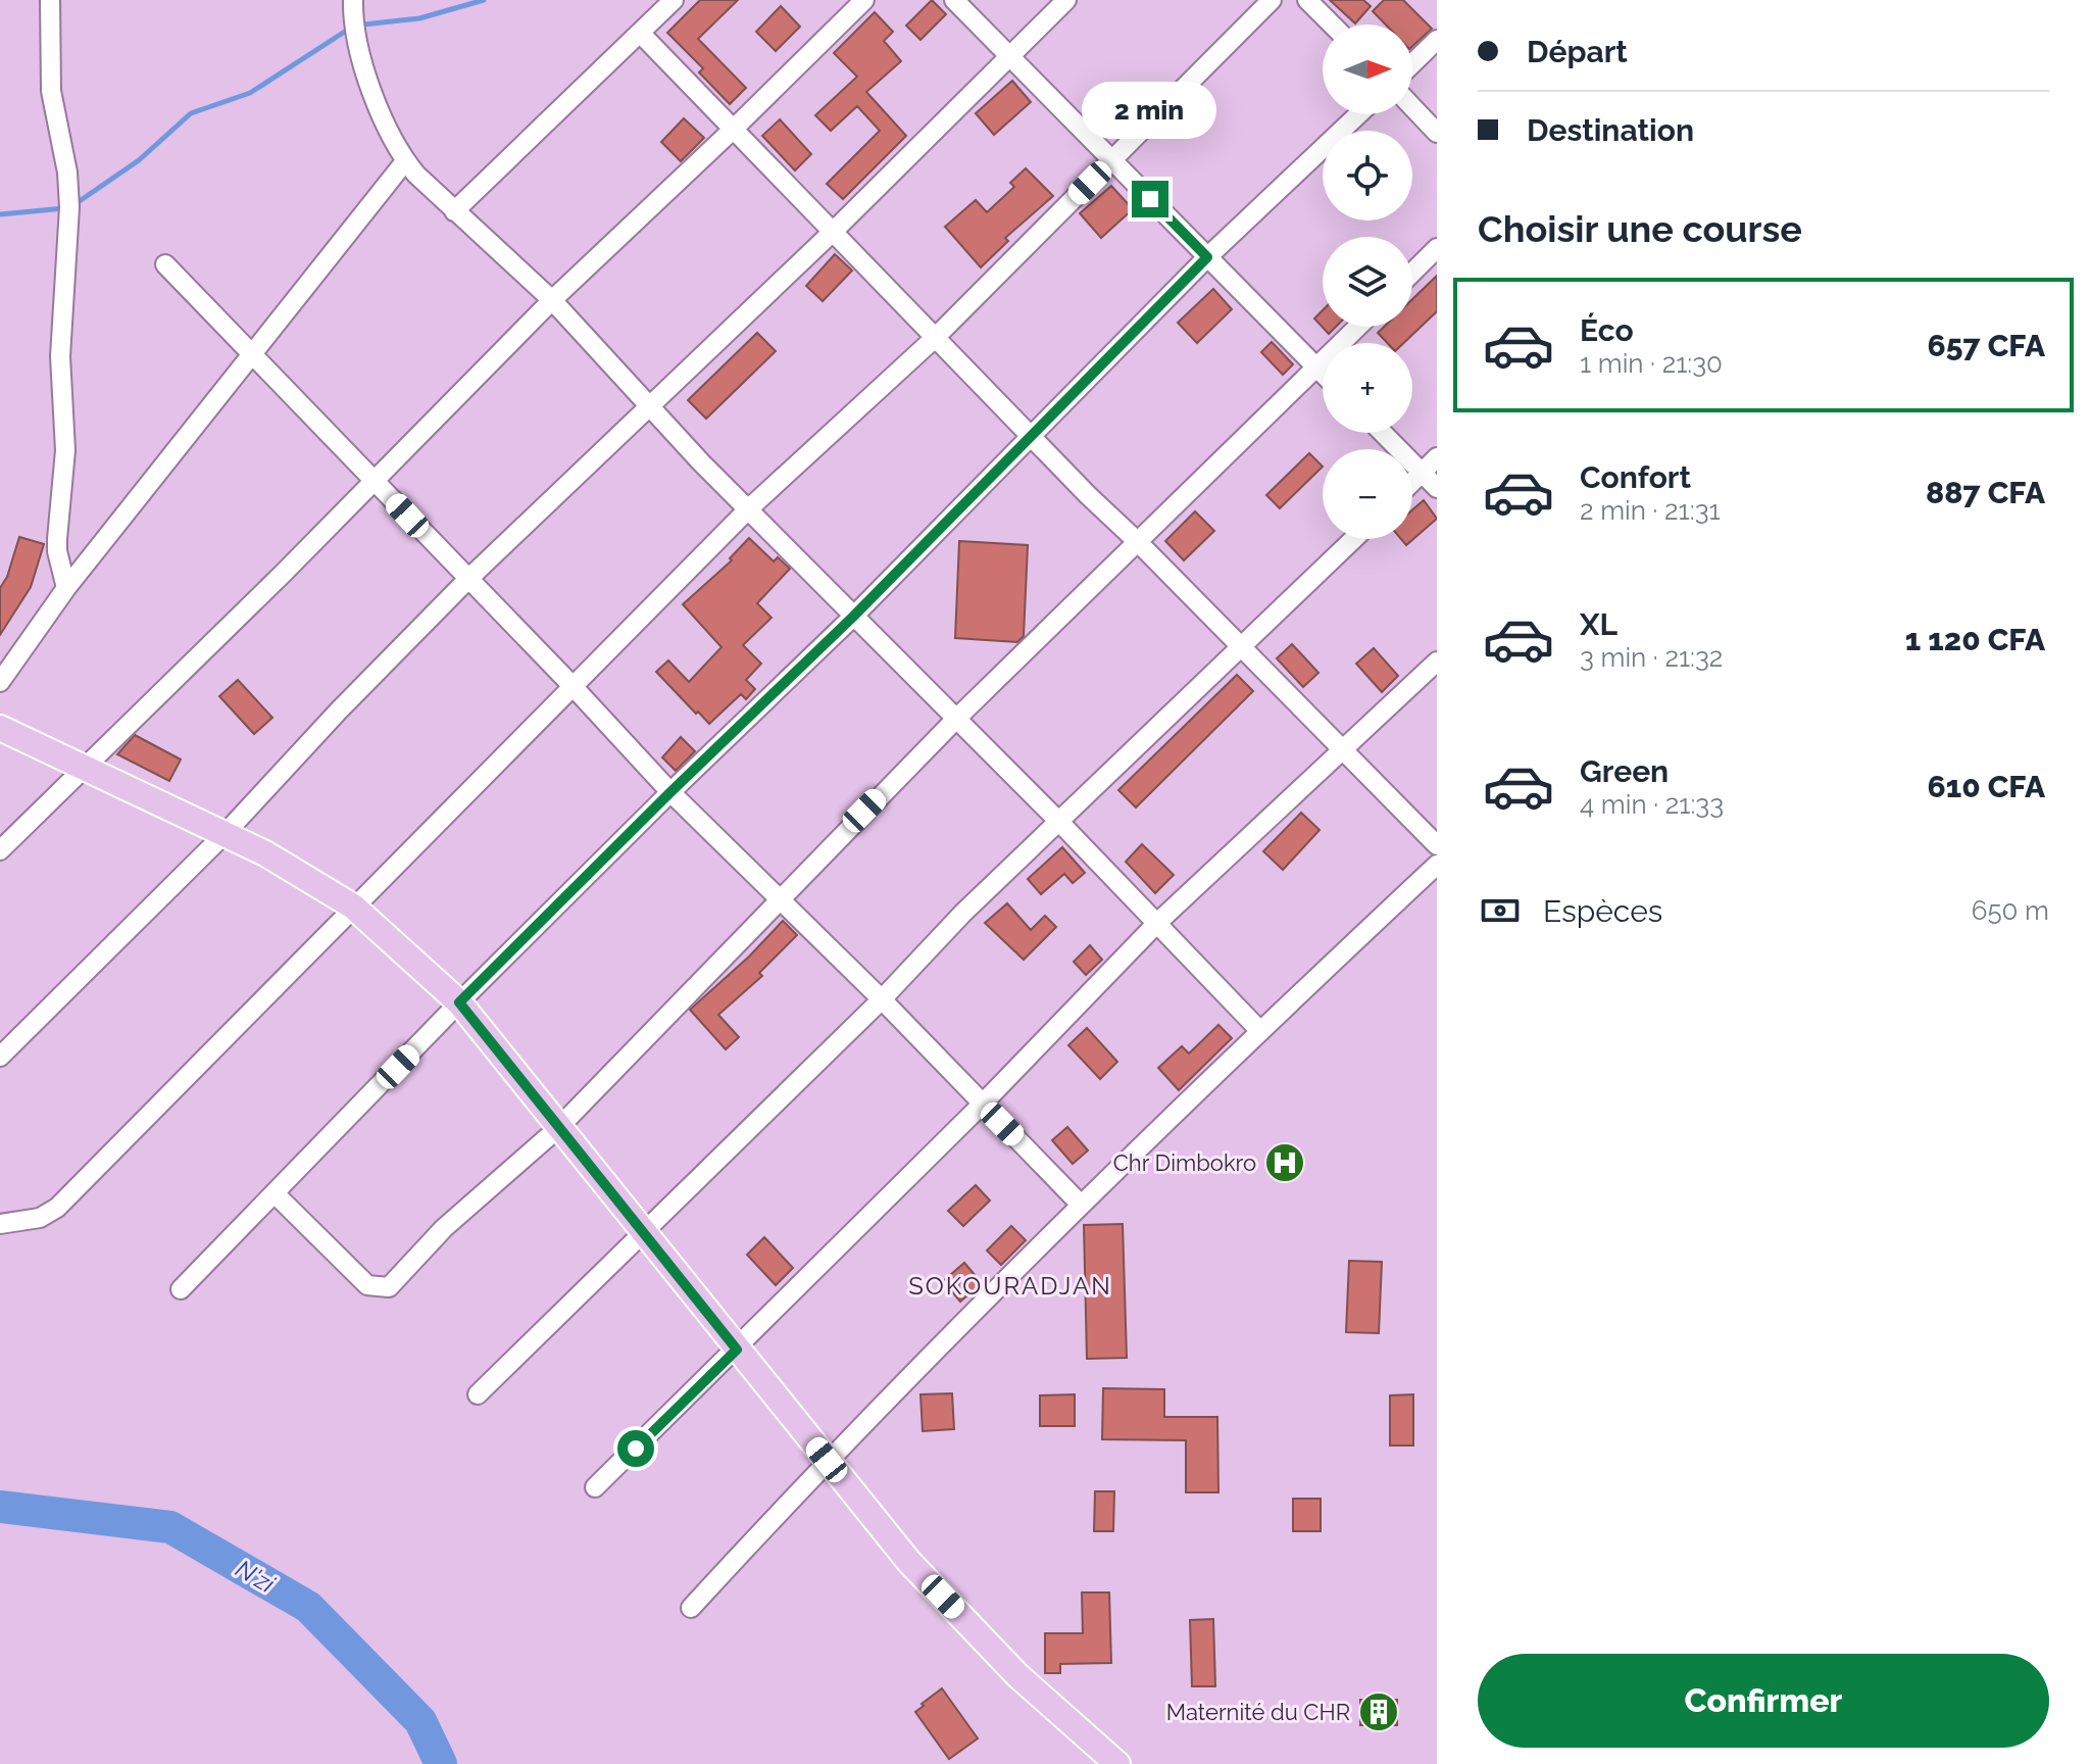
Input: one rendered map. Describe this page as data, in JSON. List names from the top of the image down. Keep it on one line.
{"districts":["SOKOURADJAN"],"water":["N'zi"],"places":{"hospital":["Chr Dimbokro"],"building":["Maternité du CHR"]},"north":"right","page":{"banner":["Départ","Destination"],"map_buttons":["+","−"],"bubble":"2 min","heading":"Choisir une course","list":[{"name":"Éco","note":"1 min · 21:30","value":"657 CFA"},{"name":"Confort","note":"2 min · 21:31","value":"887 CFA"},{"name":"XL","note":"3 min · 21:32","value":"1 120 CFA"},{"name":"Green","note":"4 min · 21:33","value":"610 CFA"}],"pay":["Espèces","650 m"],"buttons":"Confirmer"}}
